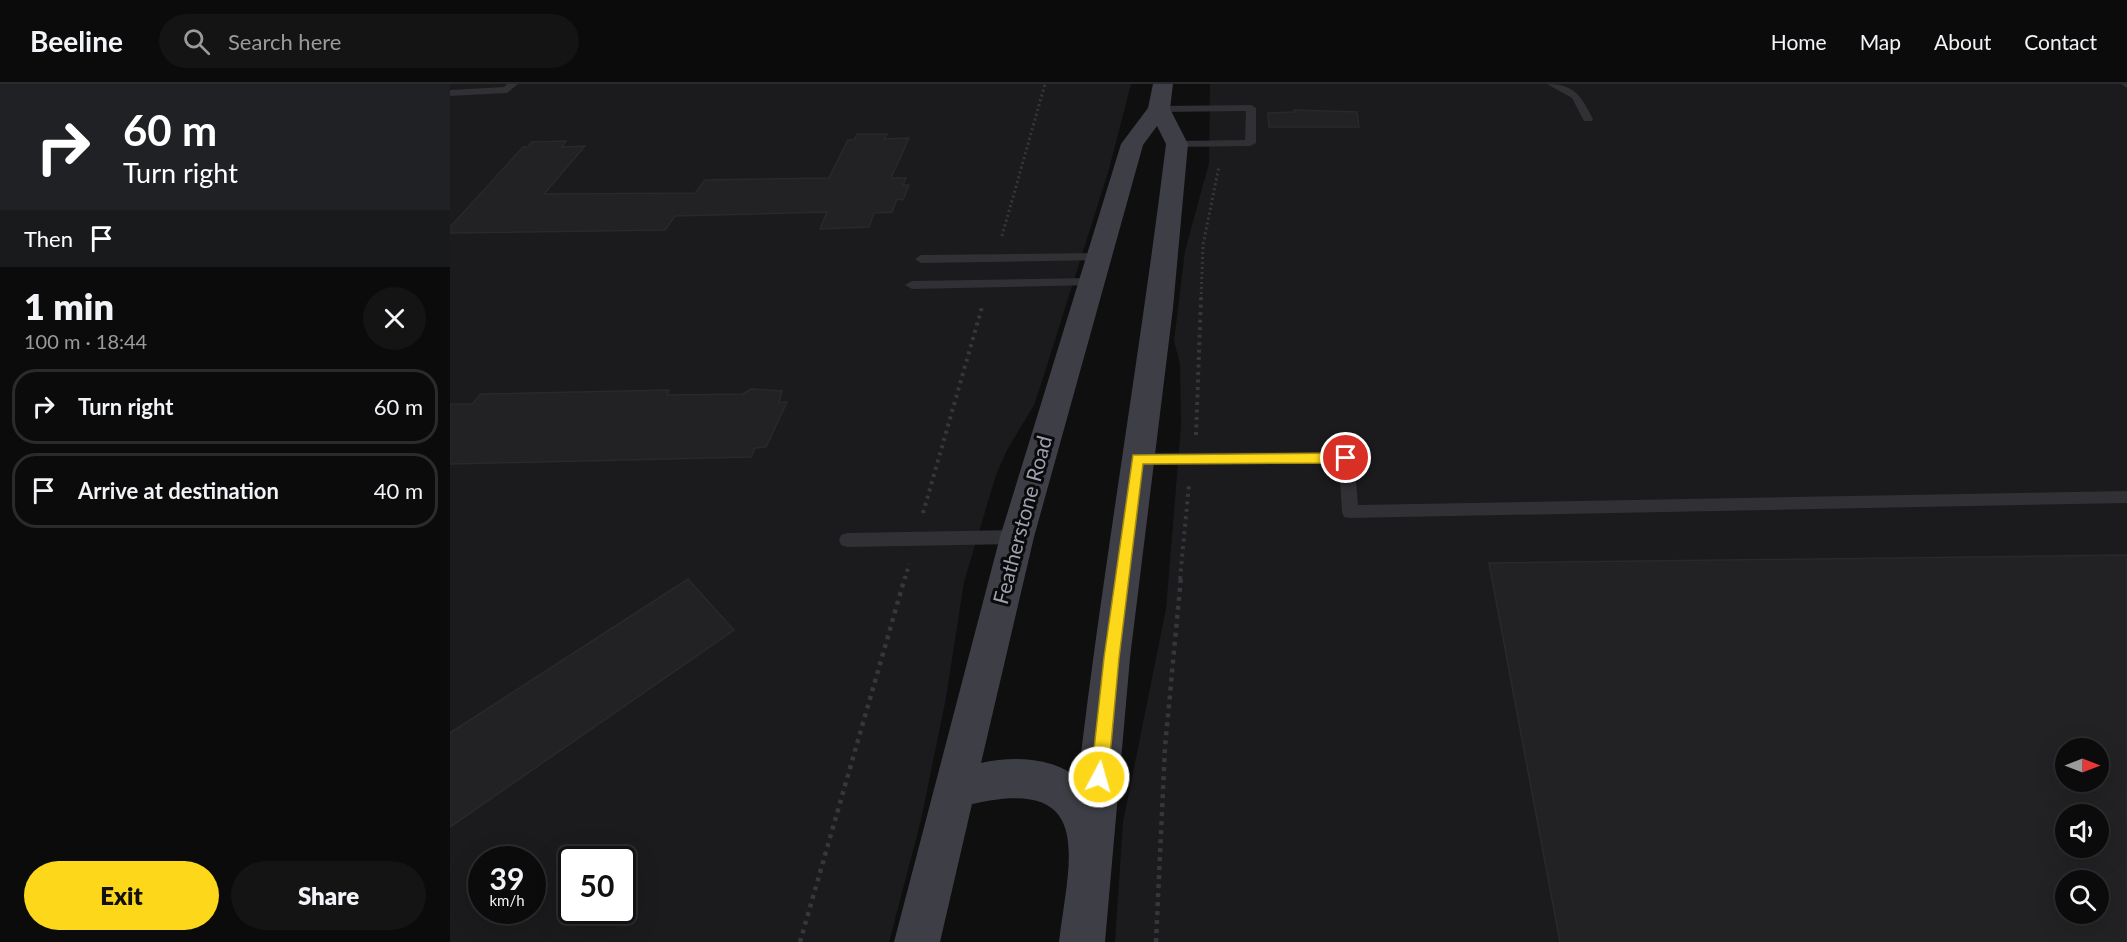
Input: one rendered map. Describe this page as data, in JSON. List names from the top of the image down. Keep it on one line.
{"streets":{"main road":["Featherstone Road"]},"north":"right","page":{"header":"Beeline","search":"Search here","nav":["Home","Map","About","Contact"],"turn":["60 m","Turn right"],"then":"Then","heading":["1 min","100 m · 18:44"],"list":[{"name":"Turn right","value":"60 m"},{"name":"Arrive at destination","value":"40 m"}],"speed":"39 km/h","limit":"50","buttons":["Exit","Share"]}}
